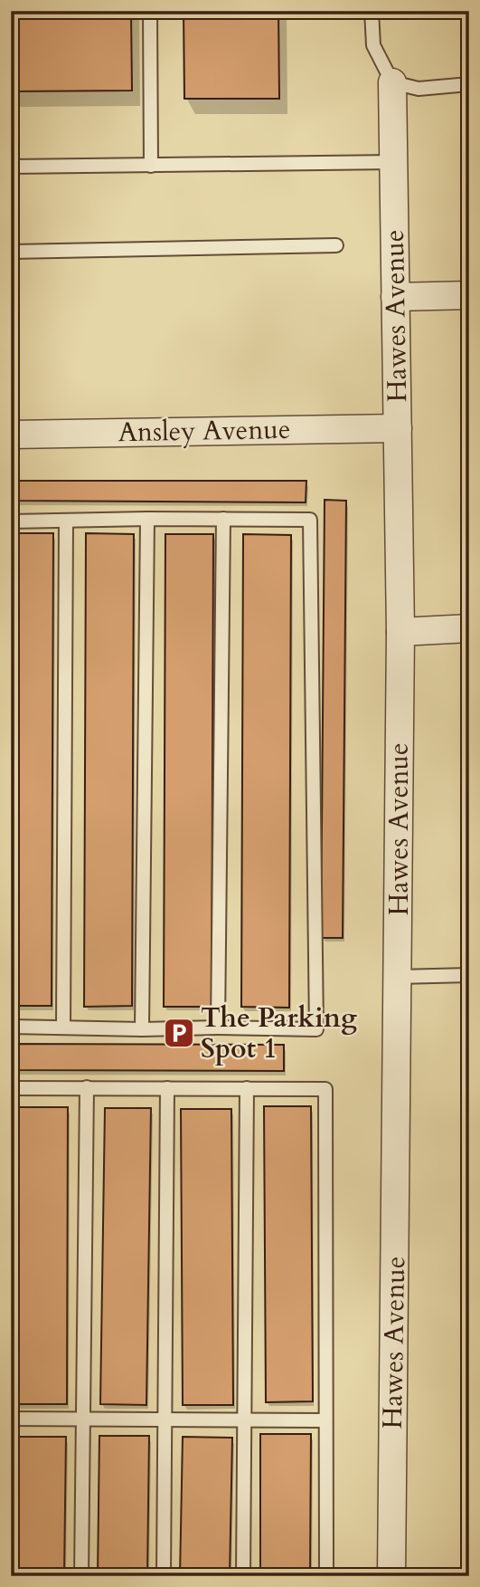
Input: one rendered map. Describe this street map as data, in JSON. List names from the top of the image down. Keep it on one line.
{"streets":{"street":["Hawes Avenue","Ansley Avenue"]},"crossings":[["Hawes Avenue","Ansley Avenue"]],"places":{"parking":["The Parking Spot 1"]}}
